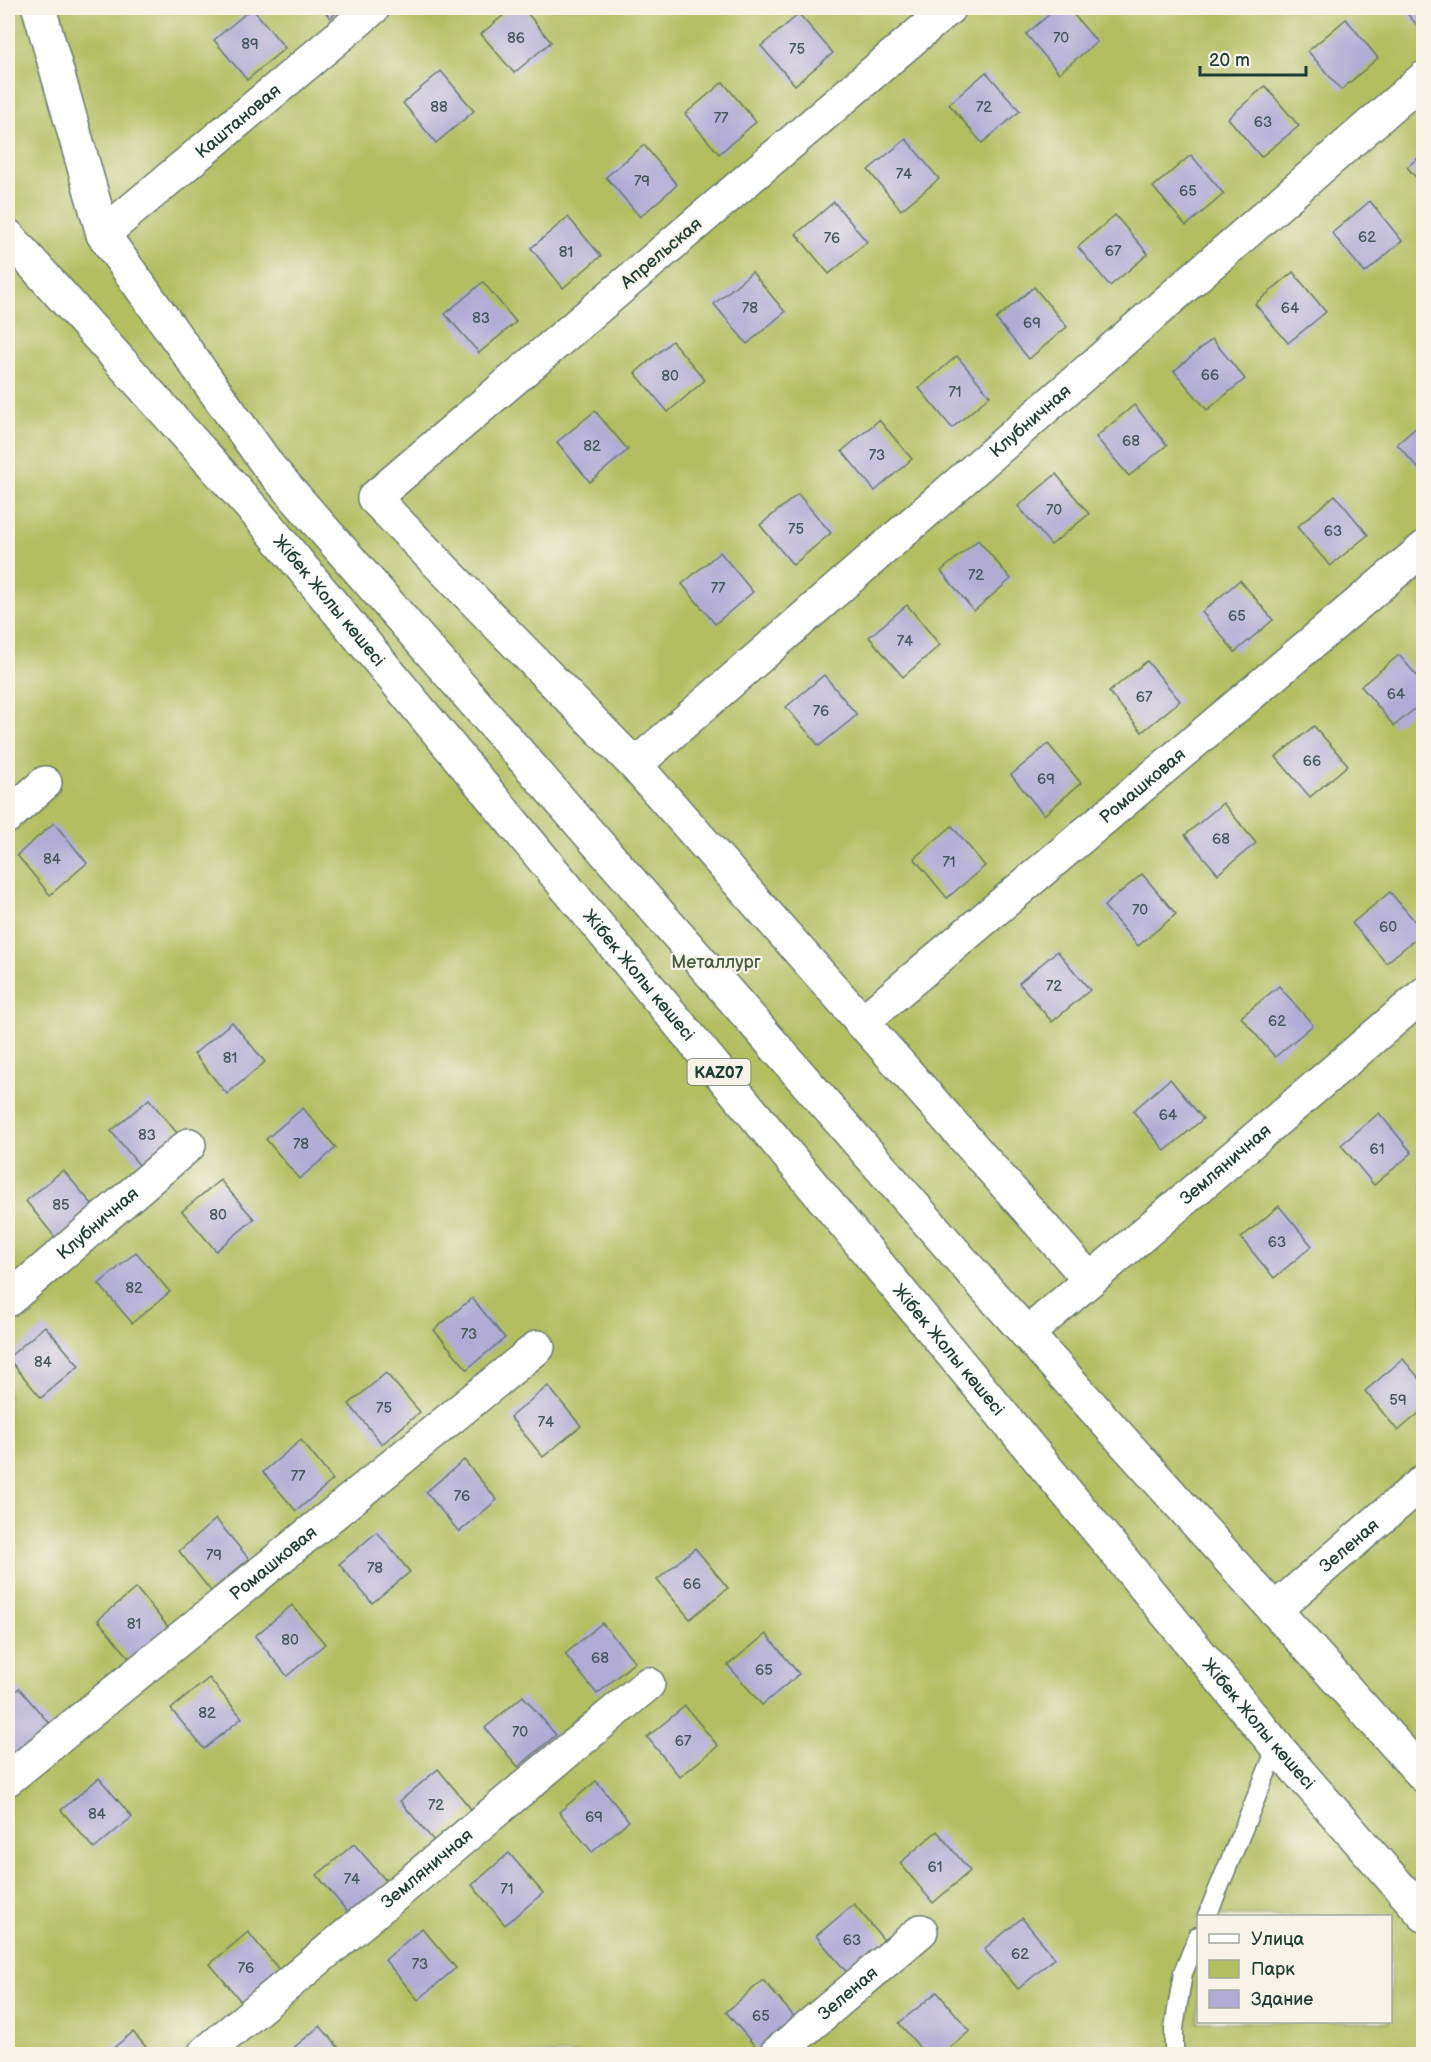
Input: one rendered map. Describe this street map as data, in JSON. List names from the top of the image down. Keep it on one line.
{"streets":{"main road":["Каштановая","Апрельская","Клубничная","Жібек Жолы көшесі","Ромашковая","KAZ07","Земляничная","Зеленая"]},"crossings":[["Апрельская","Клубничная"]],"parks":["Металлург"],"house_numbers":["86","70","89","75","88","72","77","63","74","79","65","62","76","67","81","78","64","83","69","66","80","71","68","82","73","70","75","63","72","77","65","74","64","67","76","66","69","68","84","71","70","60","72","62","81","64","83","78","61","85","80","63","82","73","84","59","75","74","77","76","79","78","66","81","80","68","65","82","70","67","72","84","69","61","74","71","63","62","73","76","65"],"legend":["Улица","Парк","Здание"],"scale_bar":"20 m"}
